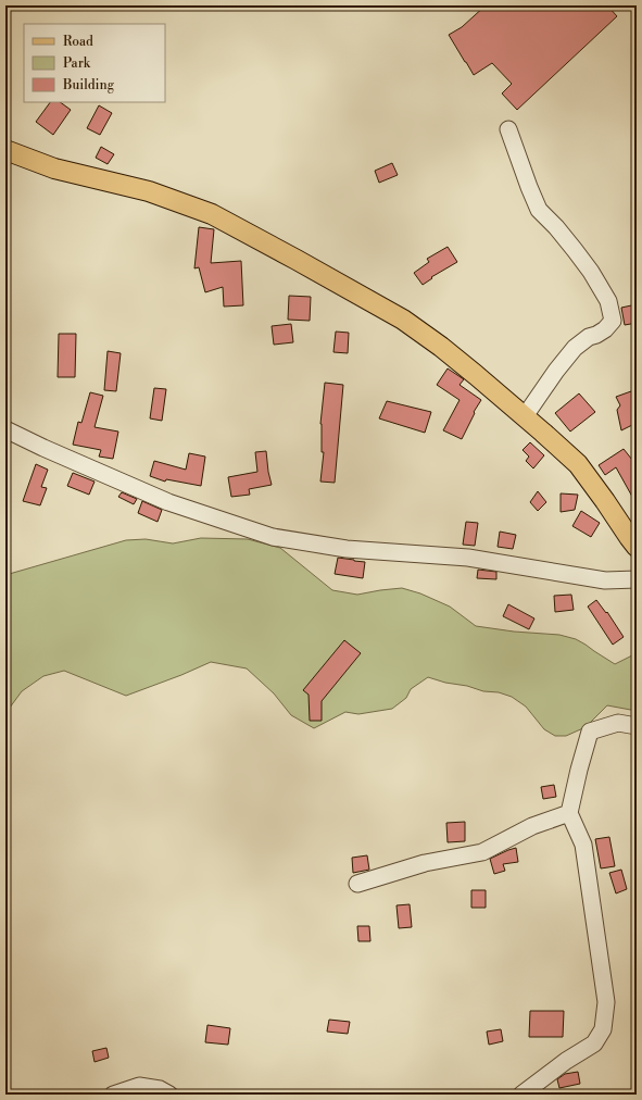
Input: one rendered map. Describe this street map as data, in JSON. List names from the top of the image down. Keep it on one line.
{"legend":["Road","Park","Building"]}
